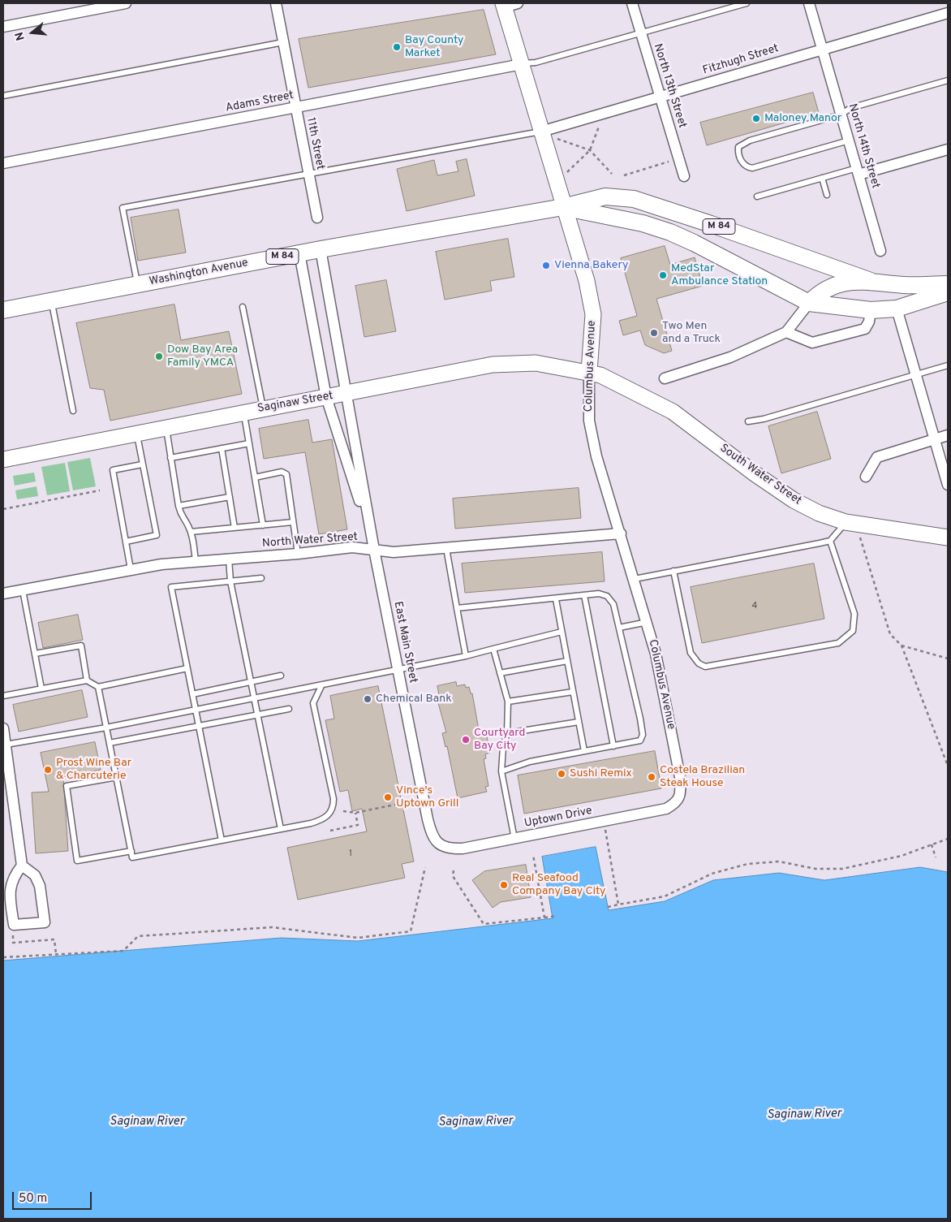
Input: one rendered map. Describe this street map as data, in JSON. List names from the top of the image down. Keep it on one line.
{"streets":{"main road":["M 84","Washington Avenue"],"street":["Fitzhugh Street","North 13th Street","Adams Street","11th Street","North 14th Street","Columbus Avenue","Saginaw Street","South Water Street","North Water Street","East Main Street","Uptown Drive"]},"crossings":[["Fitzhugh Street","North 13th Street"],["Fitzhugh Street","North 14th Street"],["Fitzhugh Street","Columbus Avenue"],["Adams Street","11th Street"],["Adams Street","Columbus Avenue"],["M 84","Washington Avenue"],["M 84","Columbus Avenue"],["Washington Avenue","Columbus Avenue"],["Washington Avenue","East Main Street"],["Columbus Avenue","Saginaw Street"],["Columbus Avenue","South Water Street"],["Columbus Avenue","North Water Street"],["Columbus Avenue","Uptown Drive"],["Saginaw Street","South Water Street"],["Saginaw Street","East Main Street"],["North Water Street","East Main Street"],["East Main Street","Uptown Drive"]],"water":["Saginaw River"],"places":["Bay County Market","Maloney Manor","Vienna Bakery","MedStar Ambulance Station","Two Men and a Truck","Dow Bay Area Family YMCA","Chemical Bank","Courtyard Bay City","Prost Wine Bar & Charcuterie","Sushi Remix","Costela Brazilian Steak House","Vince's Uptown Grill","Real Seafood Company Bay City"],"house_numbers":["4","1"],"scale_bar":"50 m","north":"left"}
